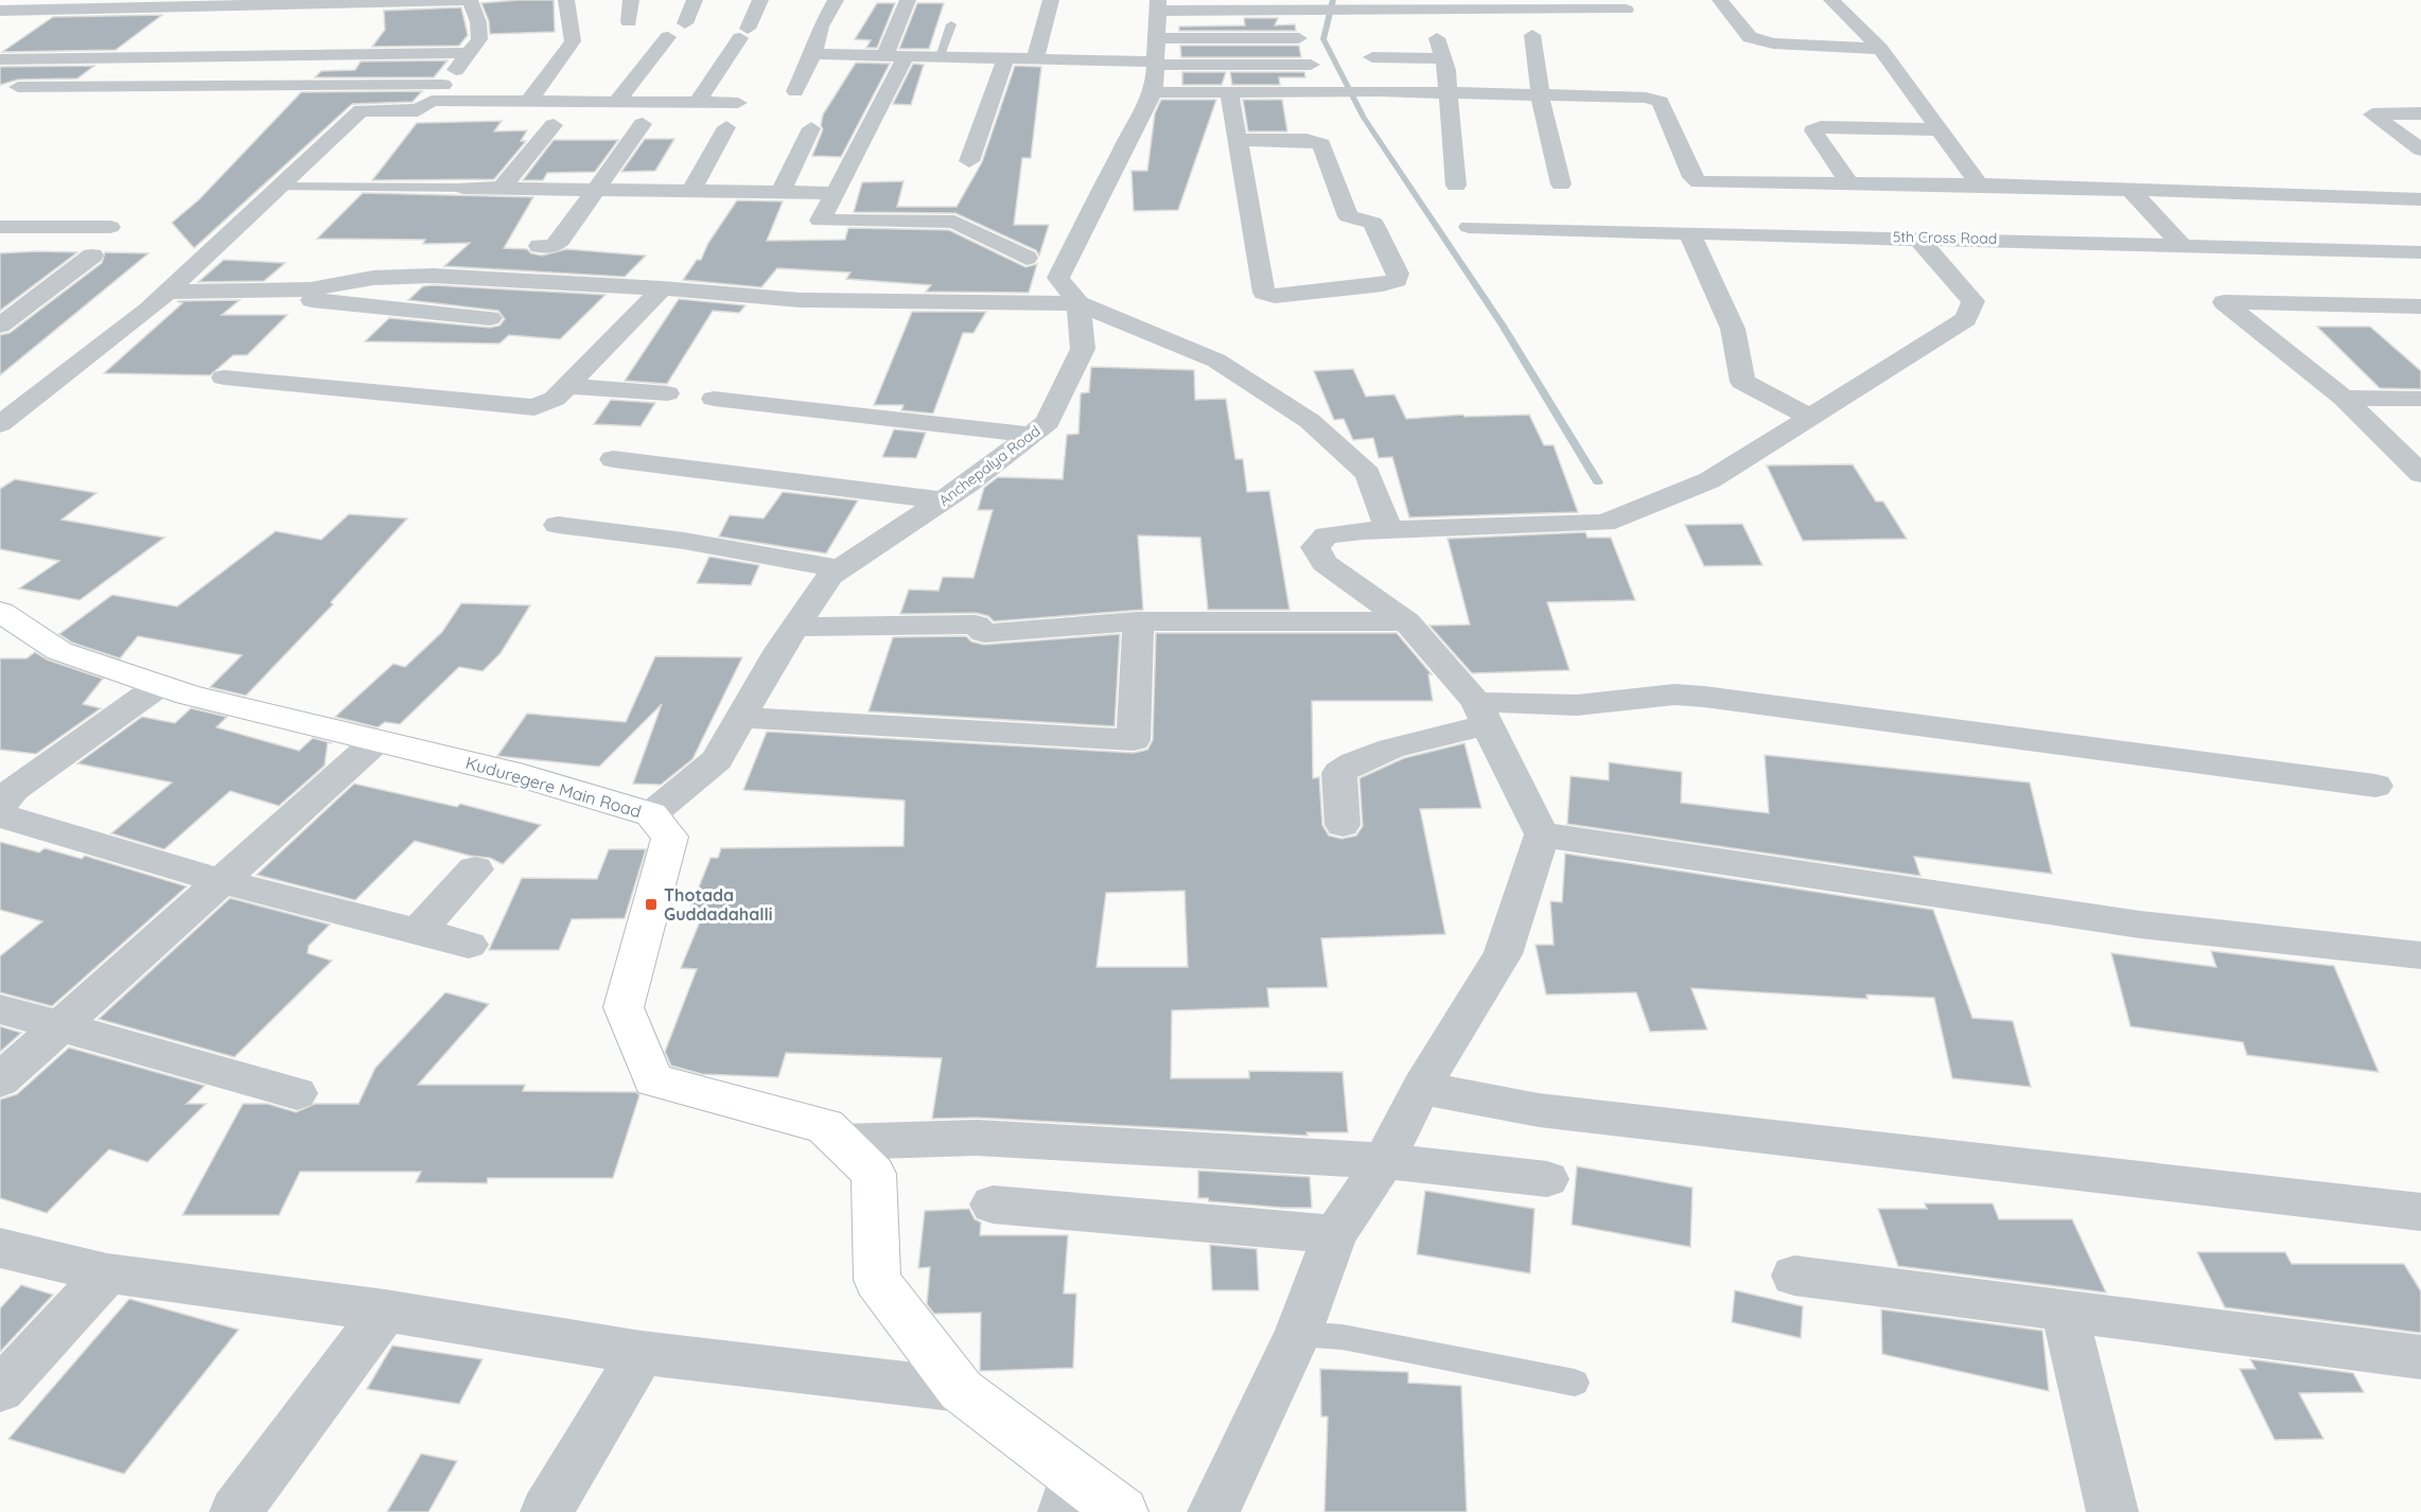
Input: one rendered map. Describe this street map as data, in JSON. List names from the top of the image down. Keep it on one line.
{"streets":{"street":["5th Cross Road","Anchepalya Road","Kuduregere Main Road"]},"crossings":[["Anchepalya Road","Kuduregere Main Road"]],"places":{"transit":["Thotada Guddadahalli"]}}
